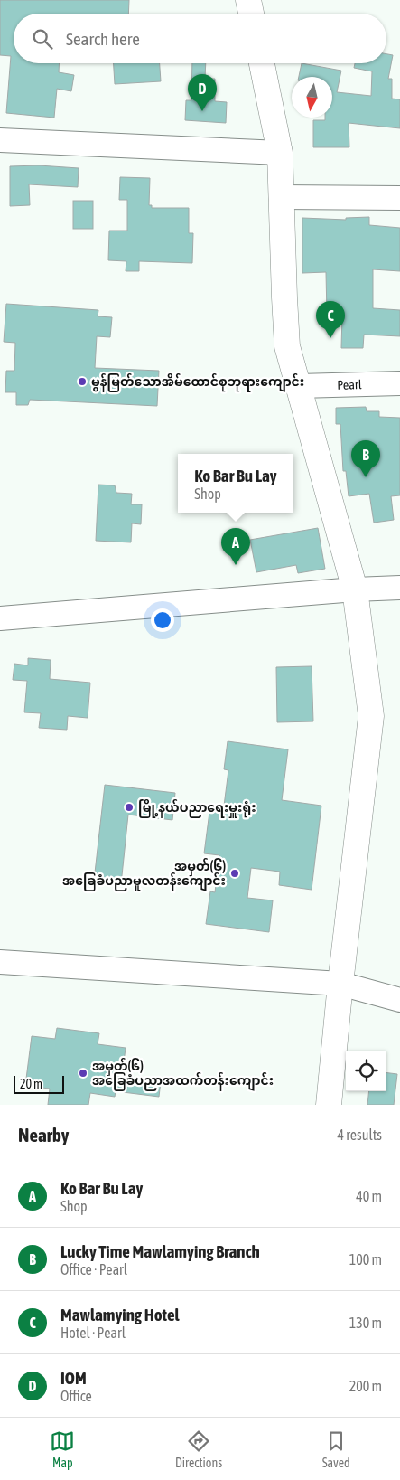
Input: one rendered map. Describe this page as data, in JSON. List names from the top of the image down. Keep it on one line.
{"streets":{"street":["Pearl"]},"places":["မွန်မြတ်သောအိမ်ထောင်စုဘုရားကျောင်း","မြို့နယ်ပညာရေးမှူးရုံး","အမှတ်(၆) အခြေခံပညာမူလတန်းကျောင်း","အမှတ်(၆) အခြေခံပညာအထက်တန်းကျောင်း"],"scale_bar":"20 m","north":"bottom","page":{"search":"Search here","pins":["D","C","B","A"],"popup":["Ko Bar Bu Lay","Shop"],"scale":"20 m","heading":["Nearby","4 results"],"list":[{"mark":"A","name":"Ko Bar Bu Lay","note":"Shop","value":"40 m"},{"mark":"B","name":"Lucky Time Mawlamying Branch","note":"Office · Pearl","value":"100 m"},{"mark":"C","name":"Mawlamying Hotel","note":"Hotel · Pearl","value":"130 m"},{"mark":"D","name":"IOM","note":"Office","value":"200 m"}],"nav":["Map","Directions","Saved"]}}
